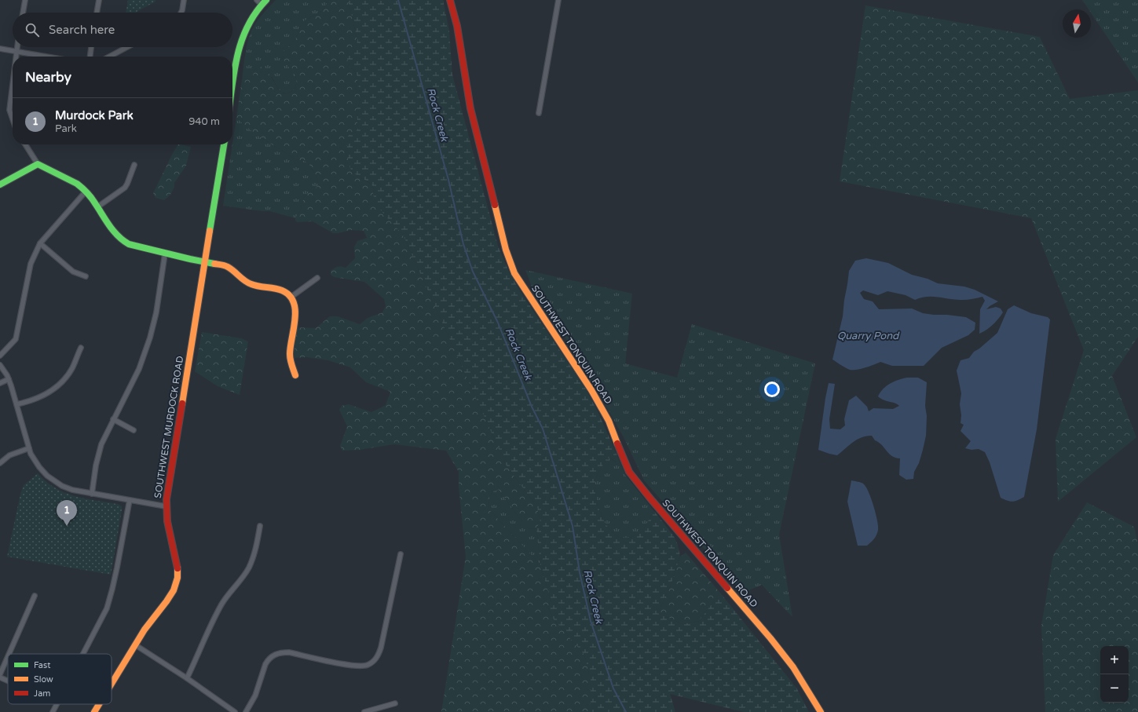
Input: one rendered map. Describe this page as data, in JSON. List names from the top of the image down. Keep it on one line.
{"streets":{"main road":["SOUTHWEST TONQUIN ROAD","SOUTHWEST MURDOCK ROAD"]},"water":["Rock Creek","Quarry Pond"],"legend":["Fast","Slow","Jam"],"north":"top","page":{"search":"Search here","heading":"Nearby","list":[{"mark":"1","name":"Murdock Park","note":"Park","value":"940 m"}],"pins":"1","map_buttons":["+","−"]}}
